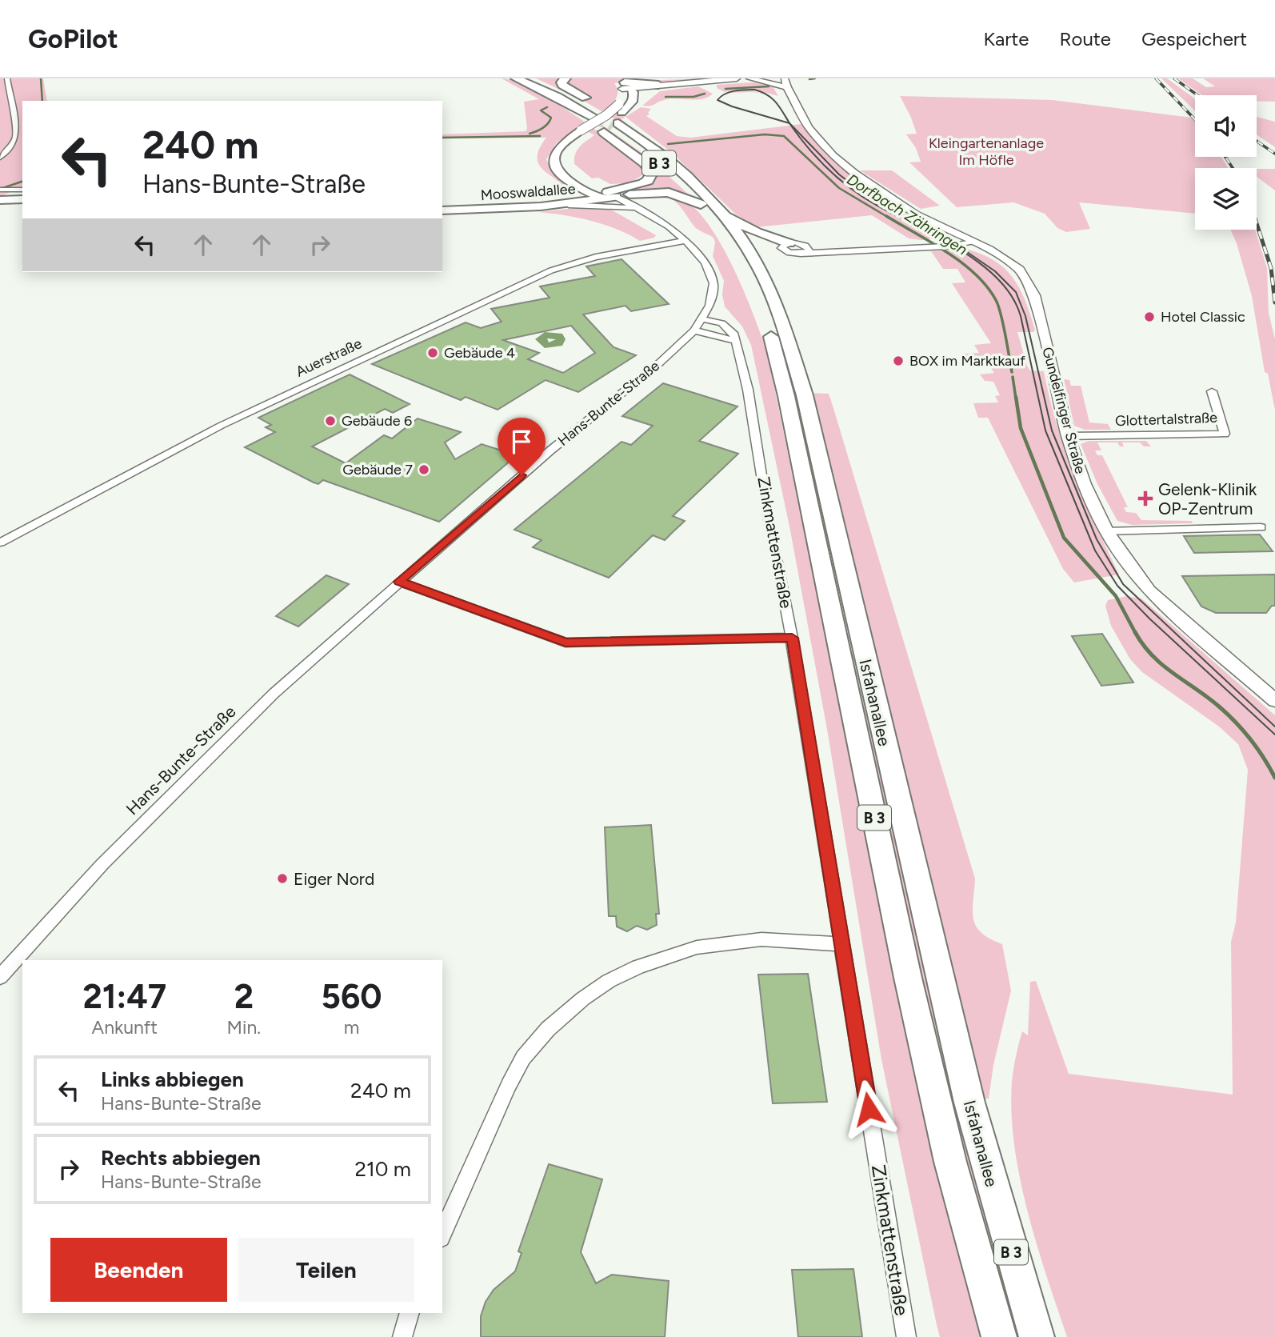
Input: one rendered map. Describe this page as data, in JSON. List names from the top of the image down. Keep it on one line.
{"streets":{"highway":["B 3","Isfahanallee"],"main road":["Mooswaldallee","Hans-Bunte-Straße"],"street":["Auerstraße","Gundelfinger Straße","Glottertalstraße","Zinkmattenstraße"]},"crossings":[["B 3","Isfahanallee"],["Mooswaldallee","Hans-Bunte-Straße"],["Auerstraße","Hans-Bunte-Straße"],["Gundelfinger Straße","Glottertalstraße"]],"water":["Dorfbach Zähringen"],"parks":["Kleingartenanlage Im Höfle"],"places":{"other":["Hotel Classic","Gebäude 4","BOX im Marktkauf","Gebäude 6","Gebäude 7","Eiger Nord"],"health":["Gelenk-Klinik OP-Zentrum"]},"page":{"header":"GoPilot","nav":["Karte","Route","Gespeichert"],"turn":["240 m","Hans-Bunte-Straße"],"eta":["21:47","Ankunft","2","Min.","560","m"],"list":[{"name":"Links abbiegen","note":"Hans-Bunte-Straße","value":"240 m"},{"name":"Rechts abbiegen","note":"Hans-Bunte-Straße","value":"210 m"}],"buttons":["Beenden","Teilen"]}}
